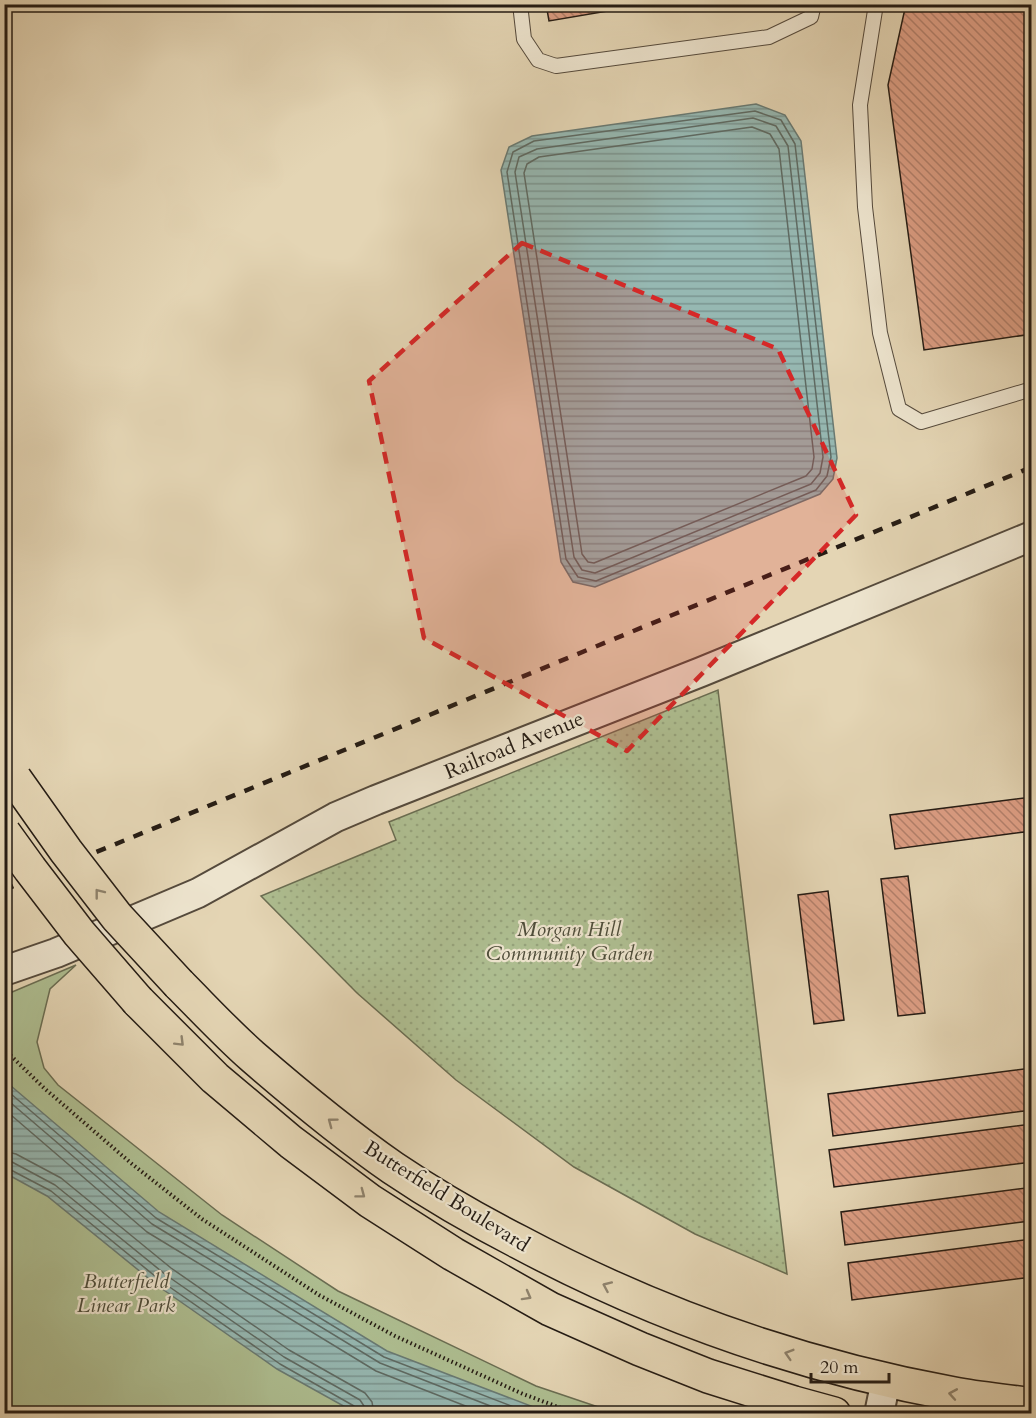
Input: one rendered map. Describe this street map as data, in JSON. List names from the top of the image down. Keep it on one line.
{"streets":{"main road":["Butterfield Boulevard"],"street":["Railroad Avenue"]},"parks":["Morgan Hill Community Garden","Butterfield Linear Park"],"scale_bar":"20 m"}
